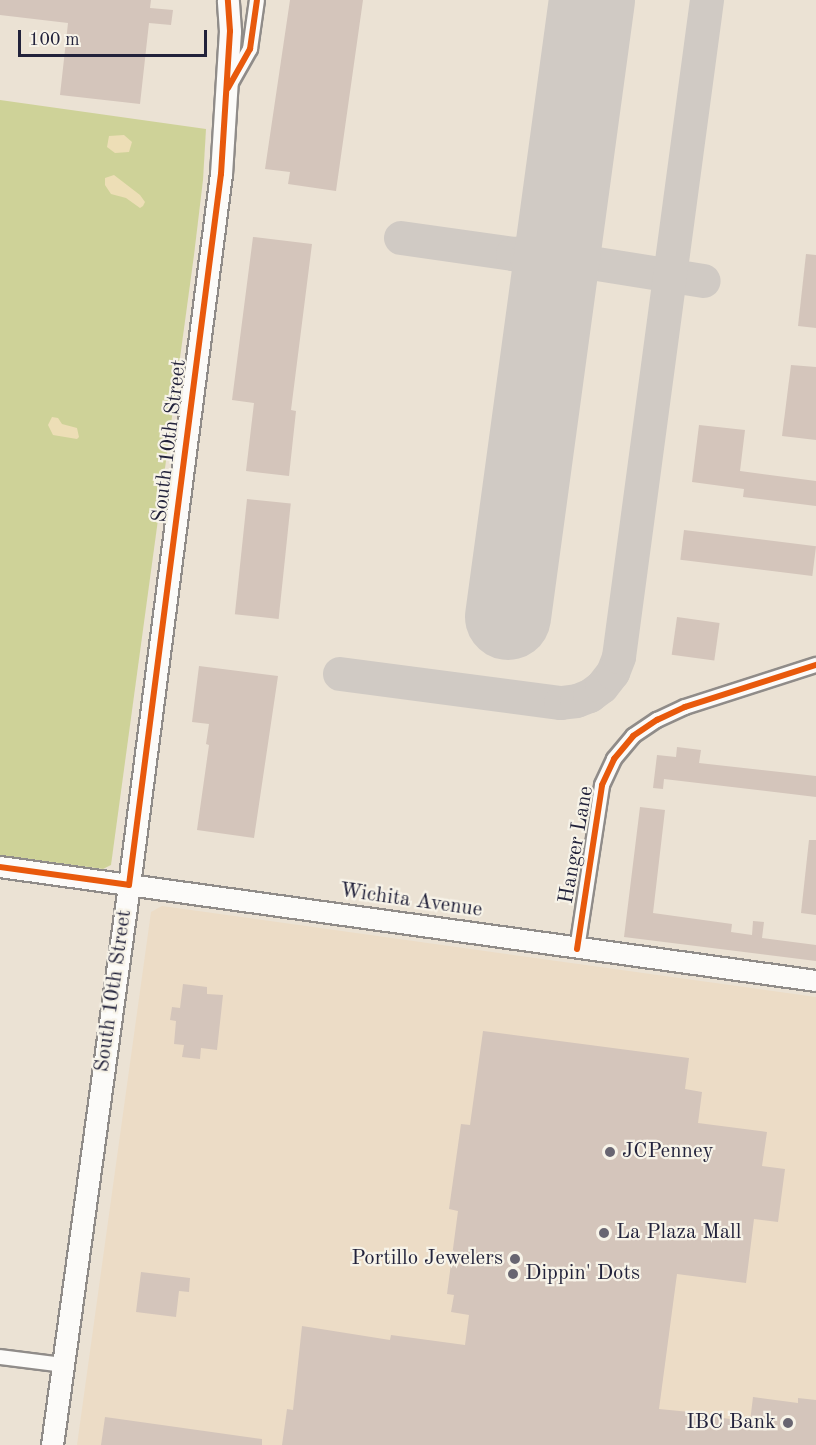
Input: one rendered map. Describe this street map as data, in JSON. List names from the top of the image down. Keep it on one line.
{"streets":{"main road":["South 10th Street","Wichita Avenue"],"street":["Hanger Lane"]},"crossings":[["South 10th Street","Wichita Avenue"],["Hanger Lane","Wichita Avenue"]],"places":["JCPenney","La Plaza Mall","Portillo Jewelers","Dippin' Dots","IBC Bank"],"scale_bar":"100 m"}
